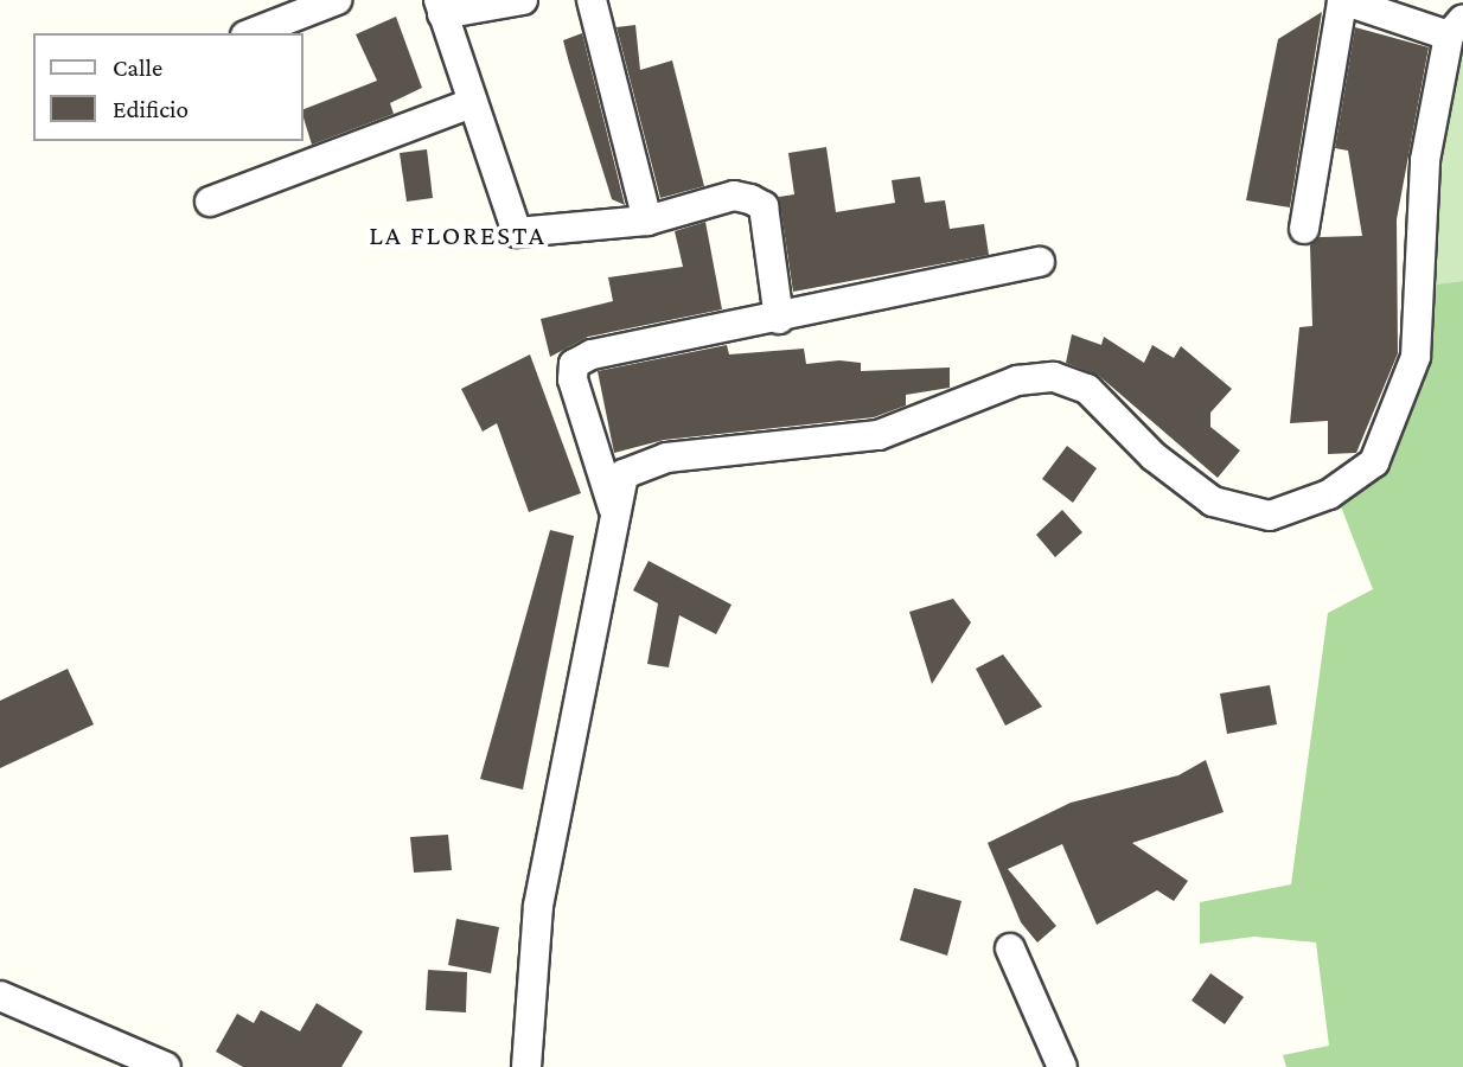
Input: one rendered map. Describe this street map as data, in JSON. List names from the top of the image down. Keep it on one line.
{"districts":["LA FLORESTA"],"legend":["Calle","Edificio"]}
